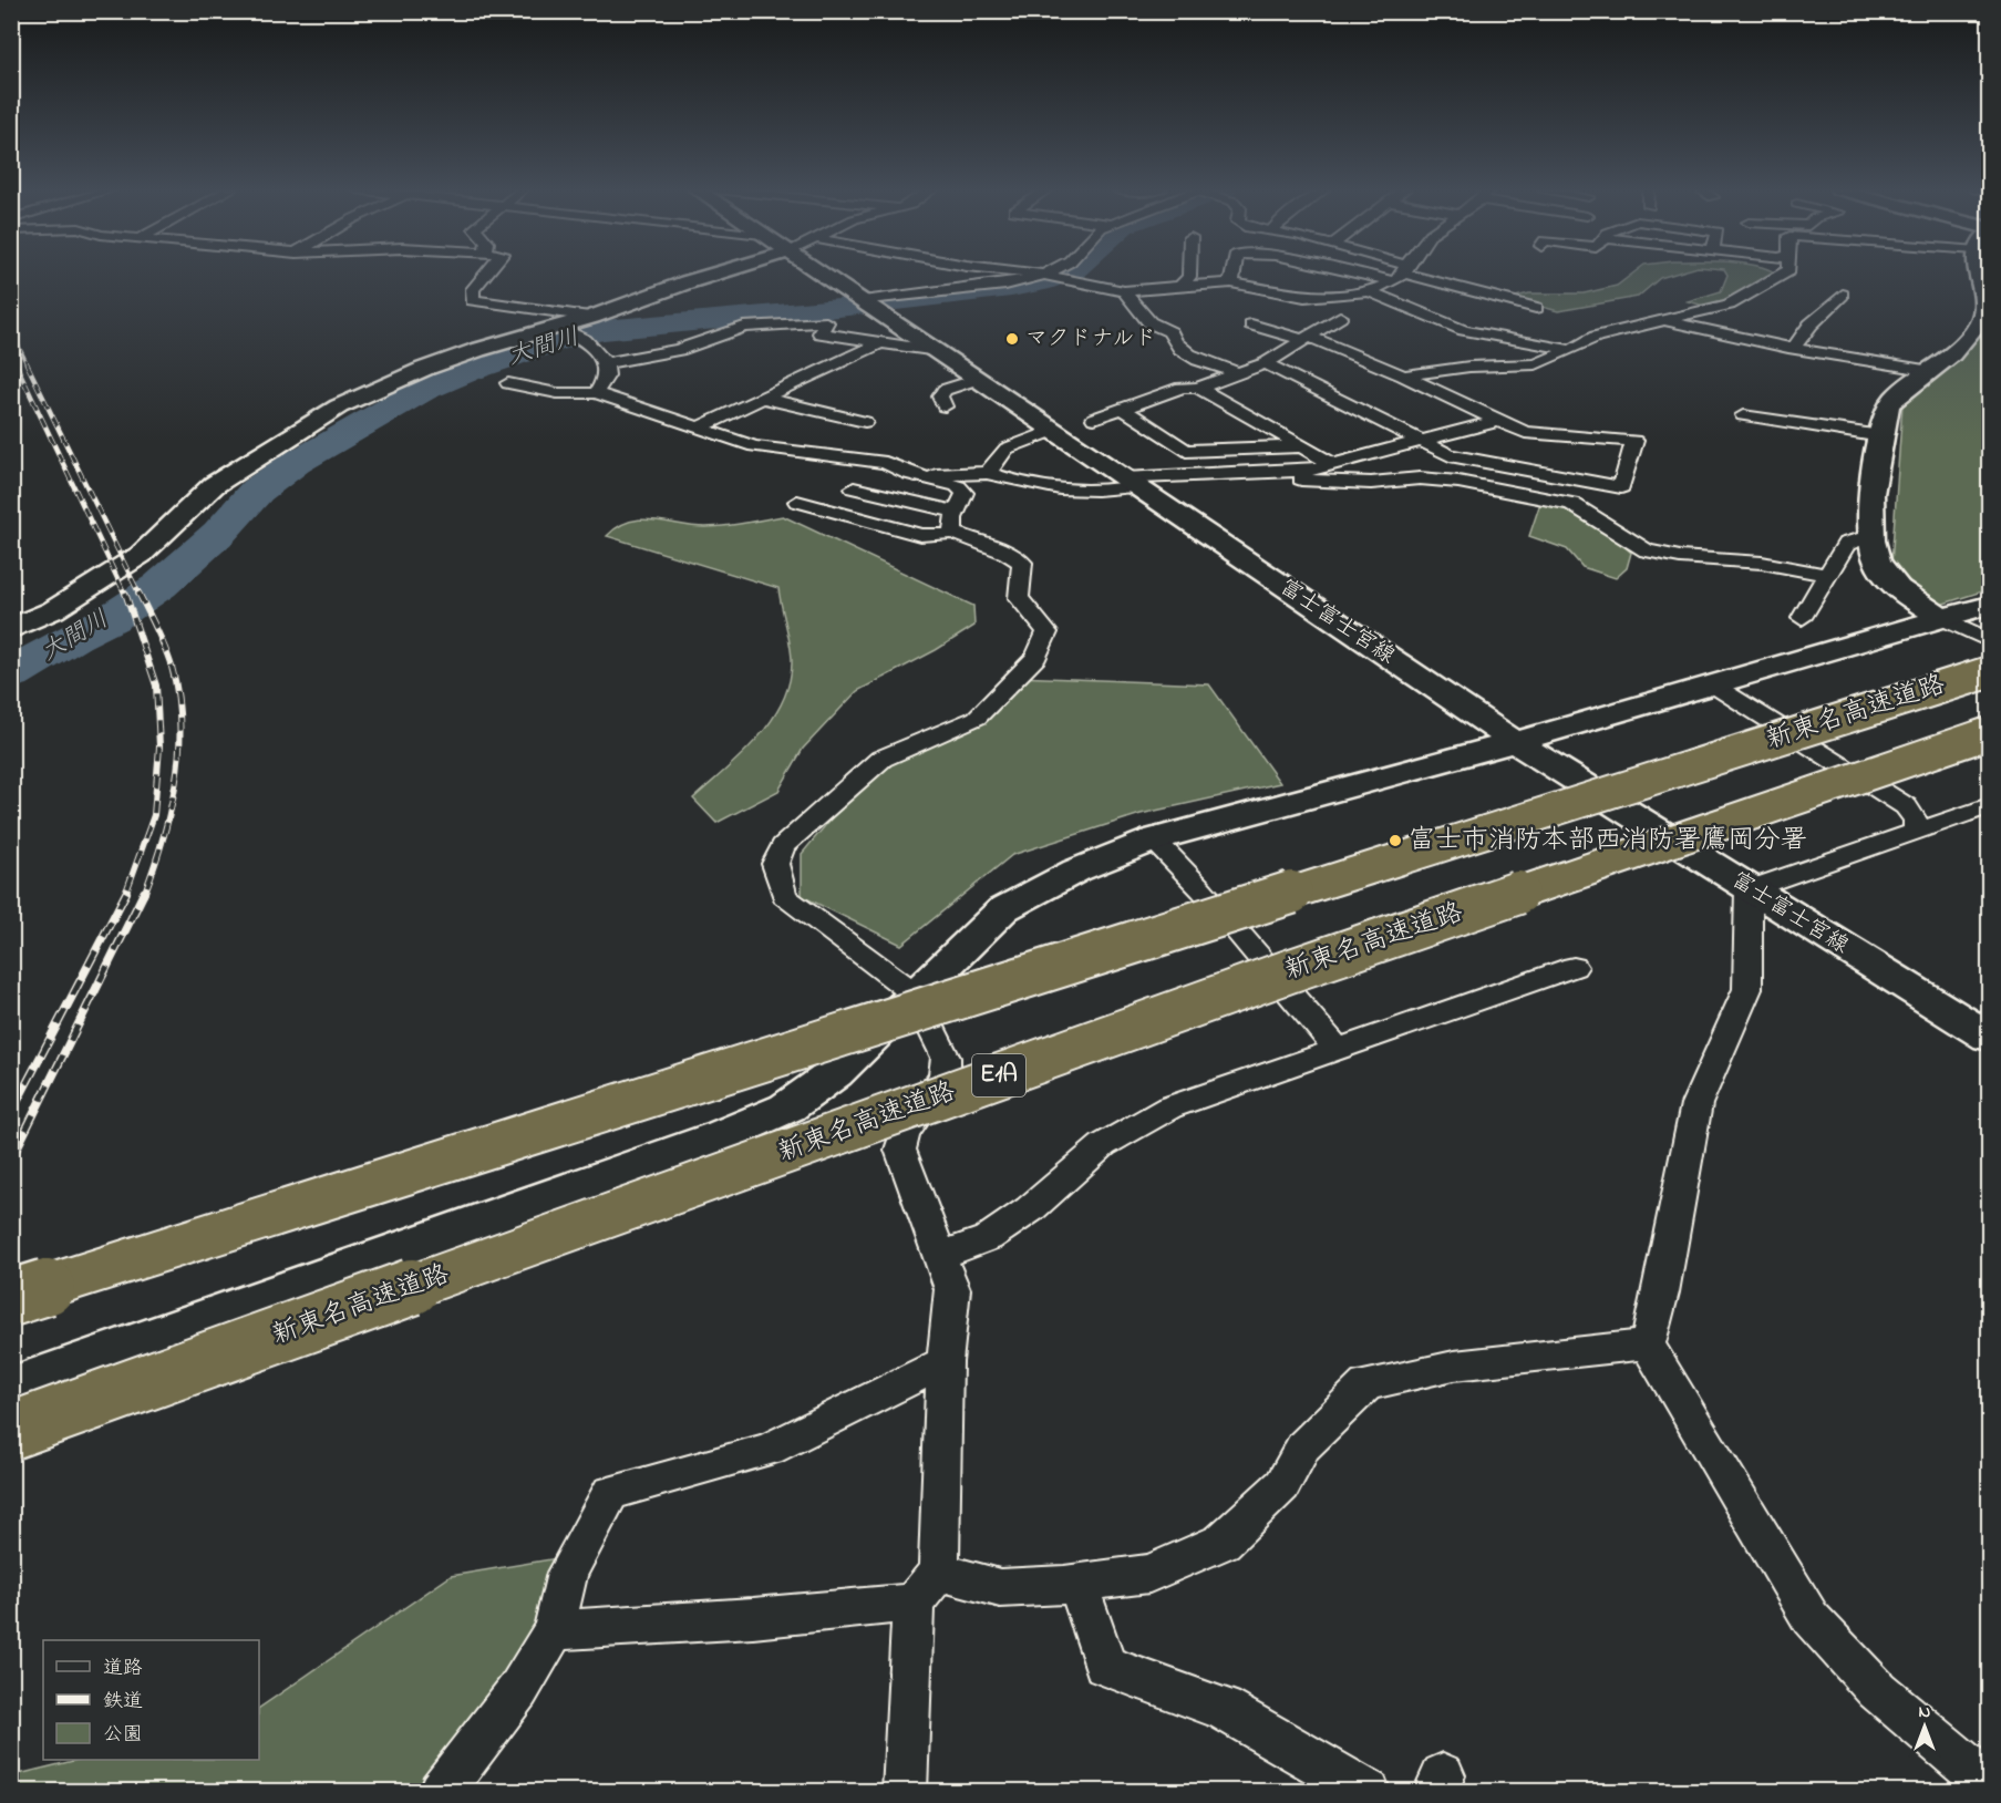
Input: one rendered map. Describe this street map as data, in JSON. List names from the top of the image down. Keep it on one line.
{"streets":{"highway":["新東名高速道路","E1A"],"street":["富士富士宮線"]},"water":["大間川"],"places":["マクドナルド","富士市消防本部西消防署鷹岡分署"],"legend":["道路","鉄道","公園"],"north":"top"}
